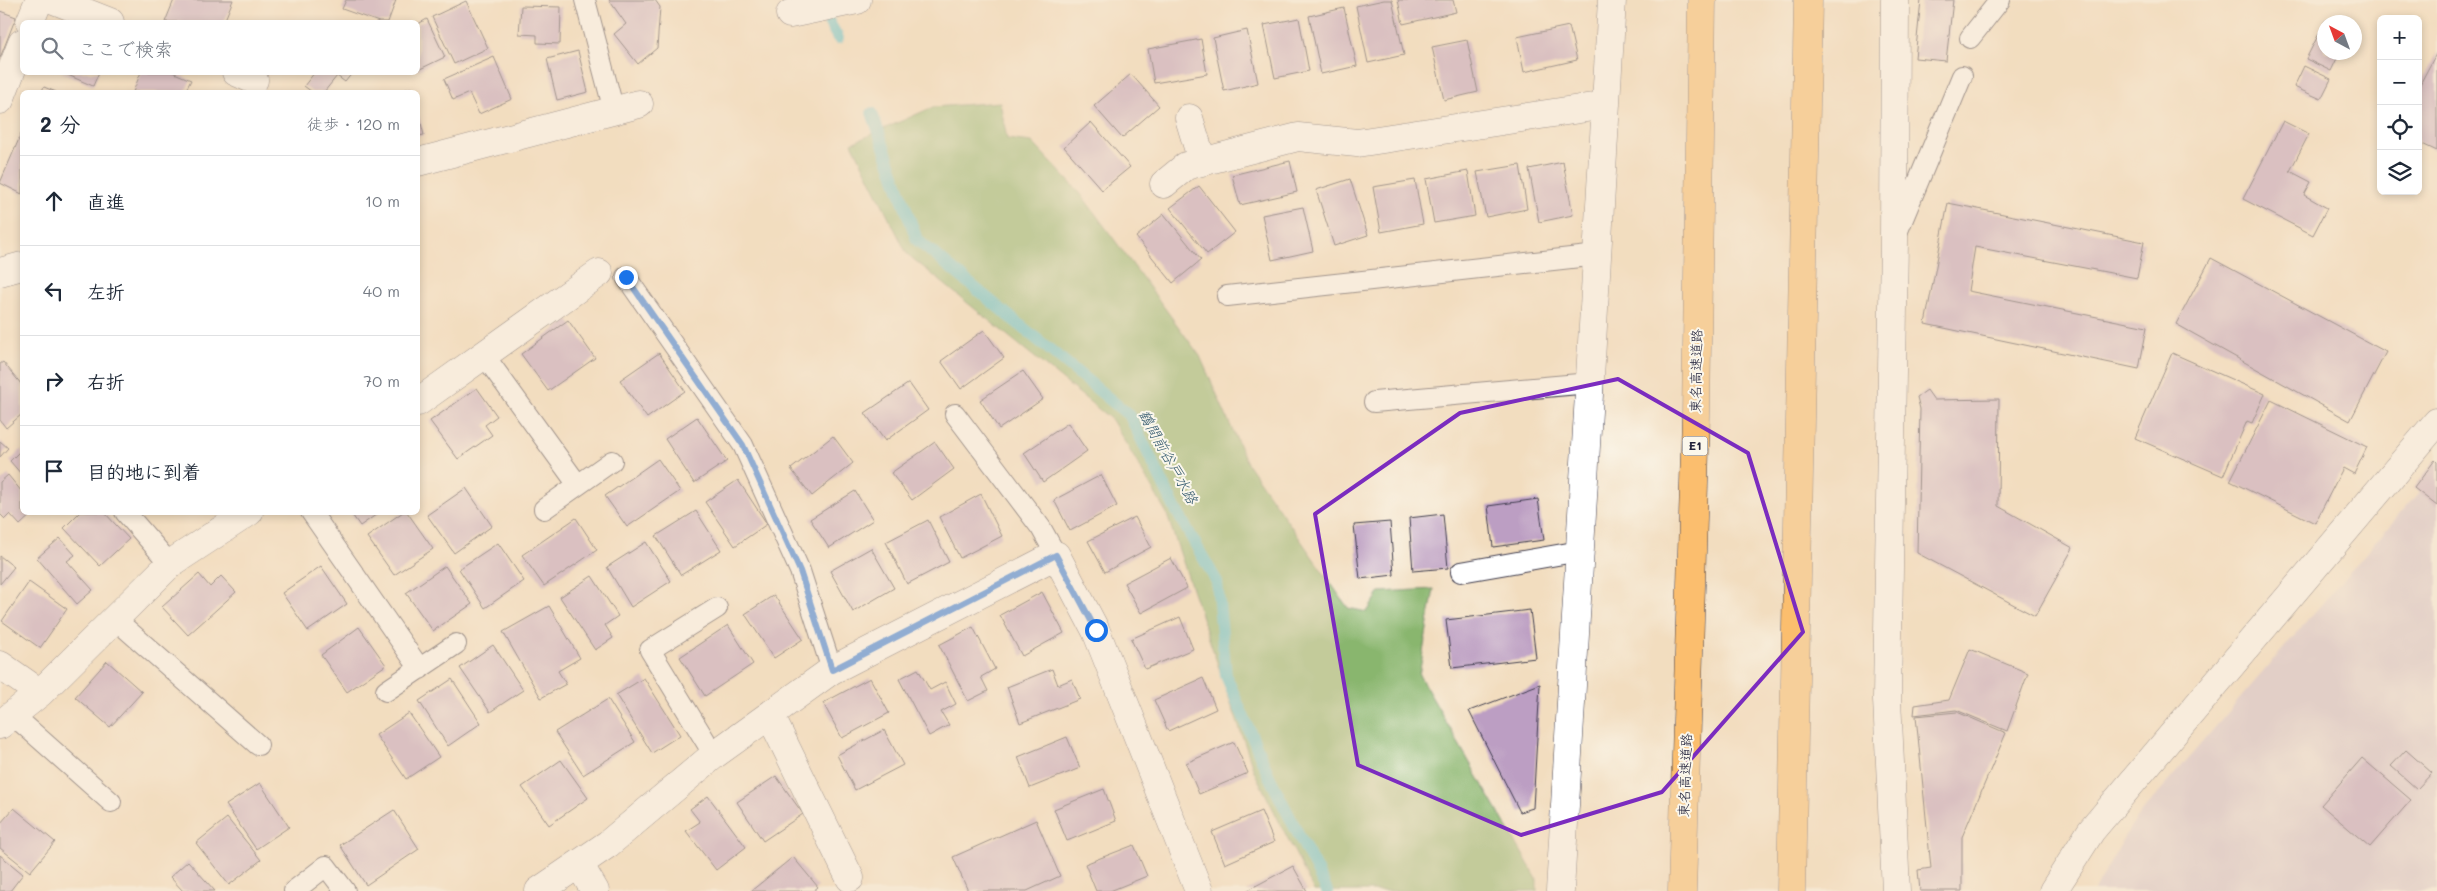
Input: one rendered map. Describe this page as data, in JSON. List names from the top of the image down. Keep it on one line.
{"streets":{"highway":["東名高速道路","E1"]},"water":["鶴間前谷戸水路"],"north":"top left","page":{"map_buttons":["+","−"],"search":"ここで検索","heading":["2 分","徒歩 · 120 m"],"list":[["直進","10 m"],["左折","40 m"],["右折","70 m"],"目的地に到着"]}}
